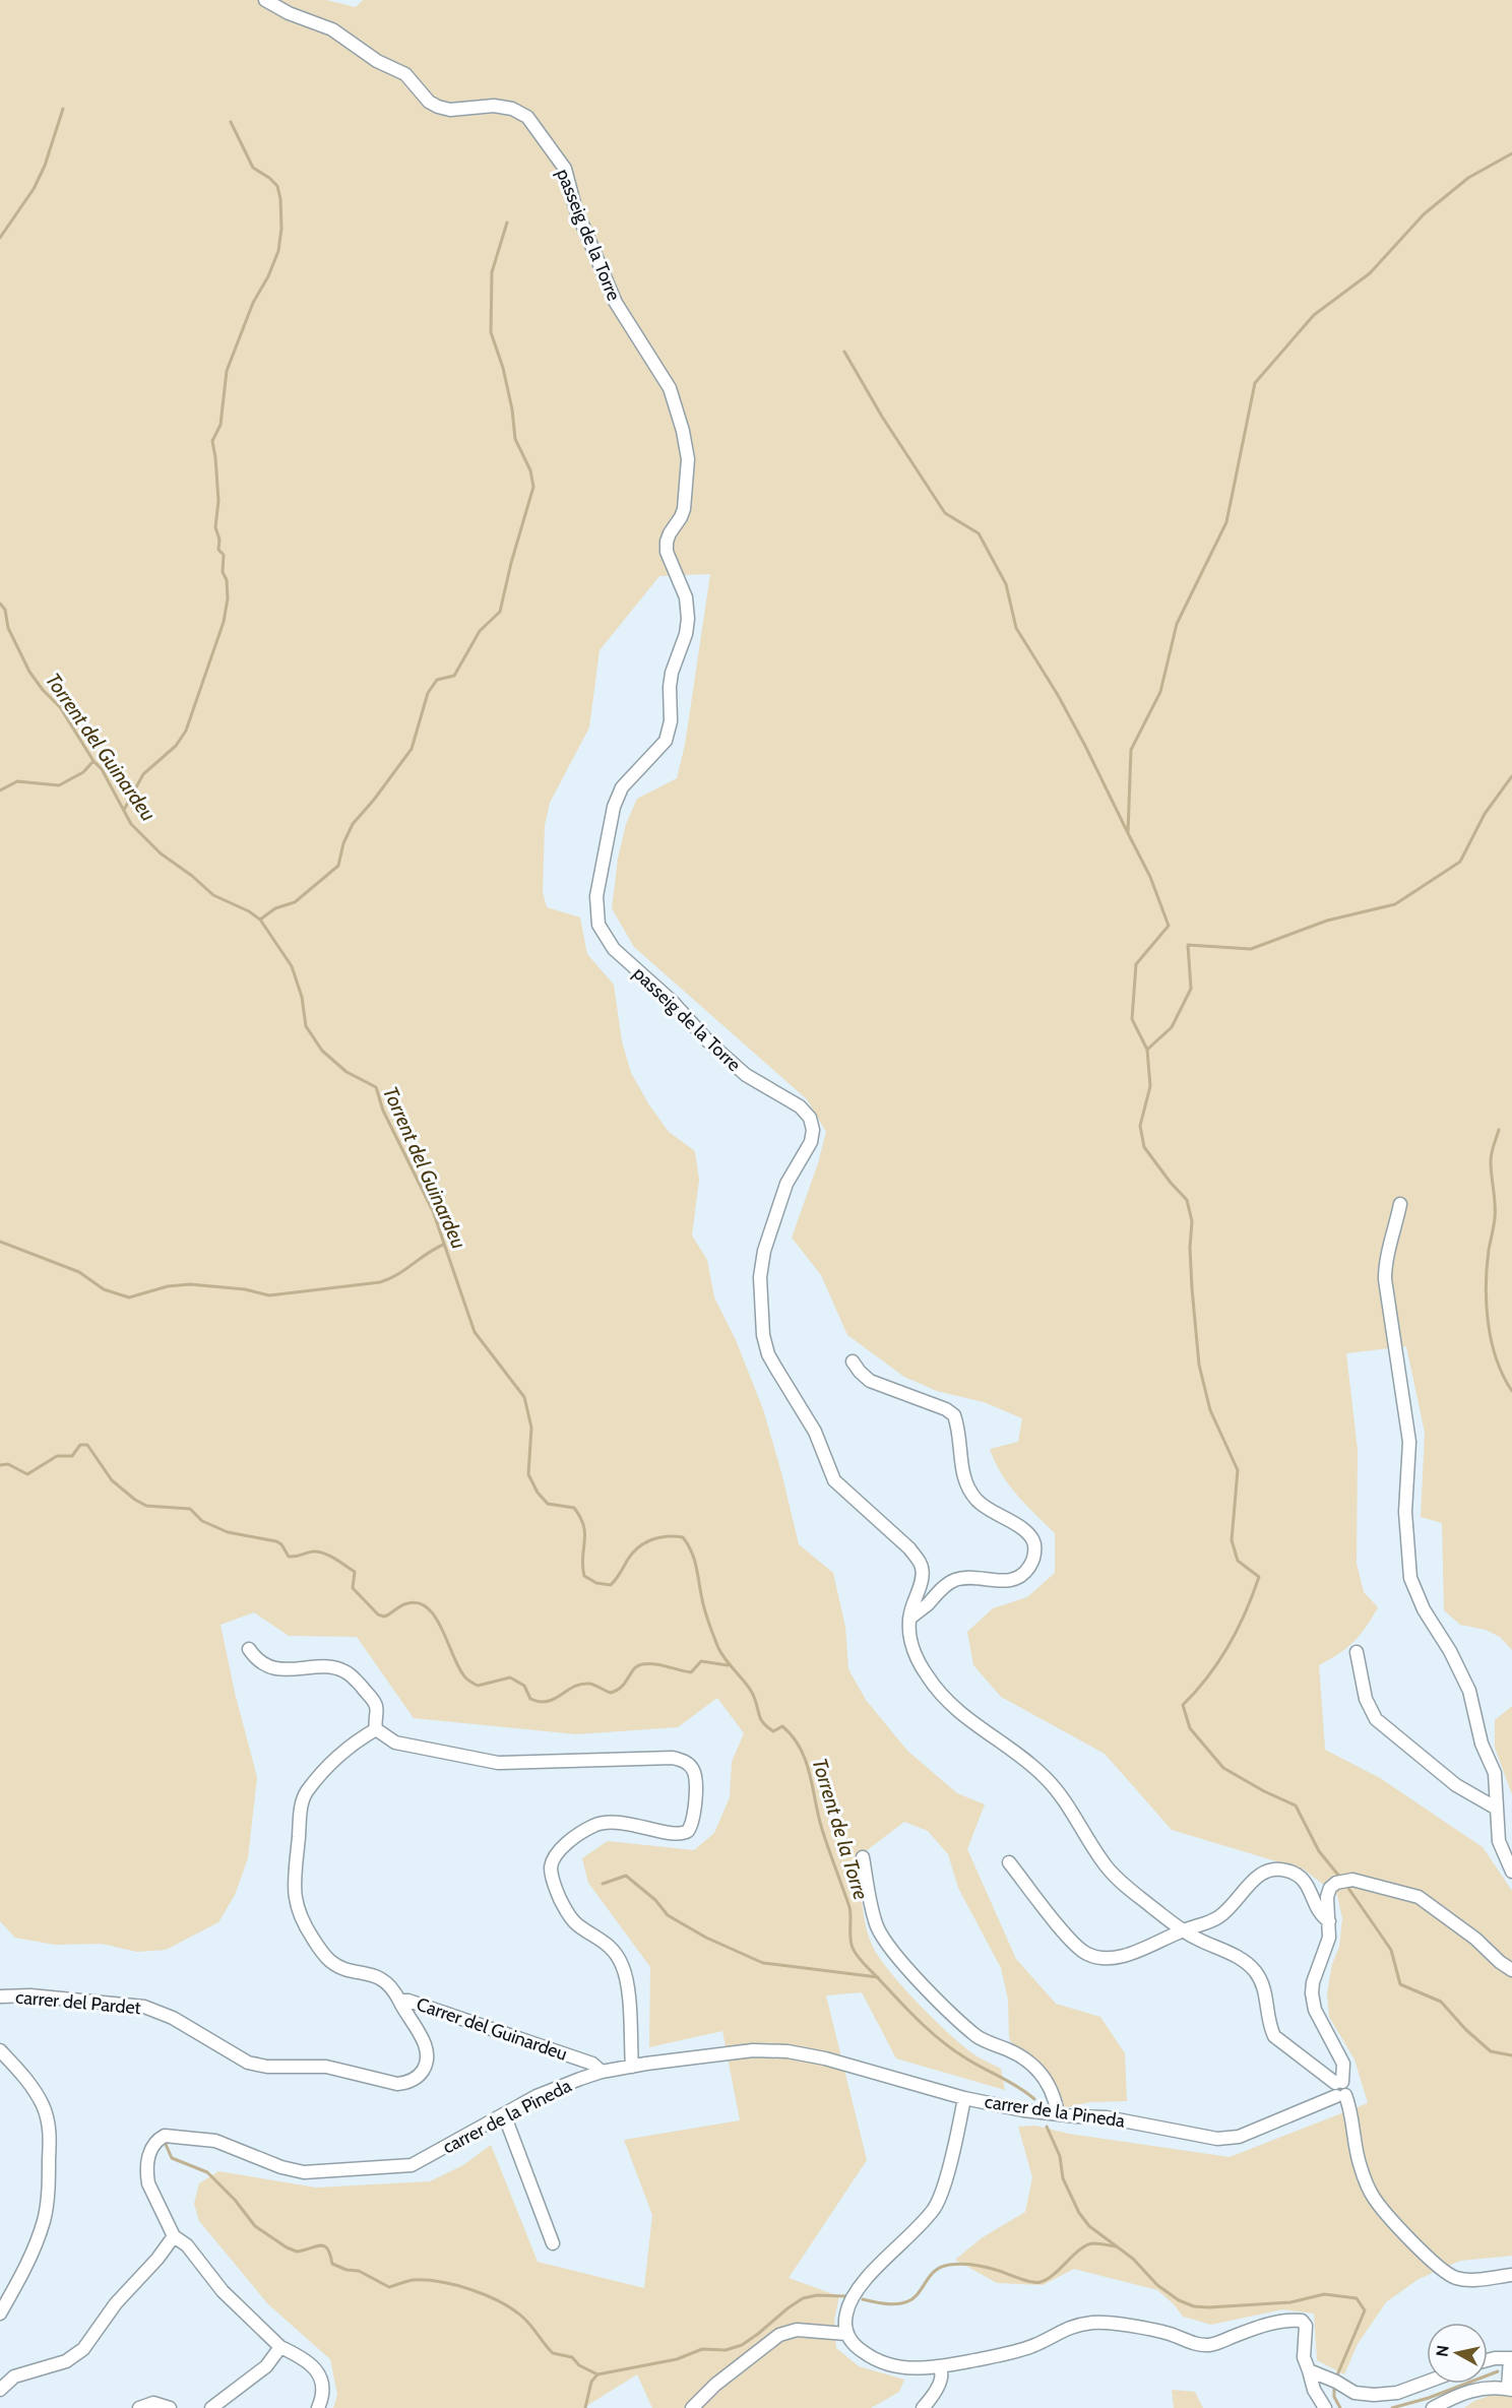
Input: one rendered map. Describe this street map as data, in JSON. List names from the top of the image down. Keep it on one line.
{"streets":{"street":["passeig de la Torre","carrer del Pardet","Carrer del Guinardeu","carrer de la Pineda"]},"crossings":[["passeig de la Torre","carrer de la Pineda"],["carrer del Pardet","Carrer del Guinardeu"],["Carrer del Guinardeu","carrer de la Pineda"]],"water":["Torrent del Guinardeu","Torrent de la Torre"],"north":"left"}
